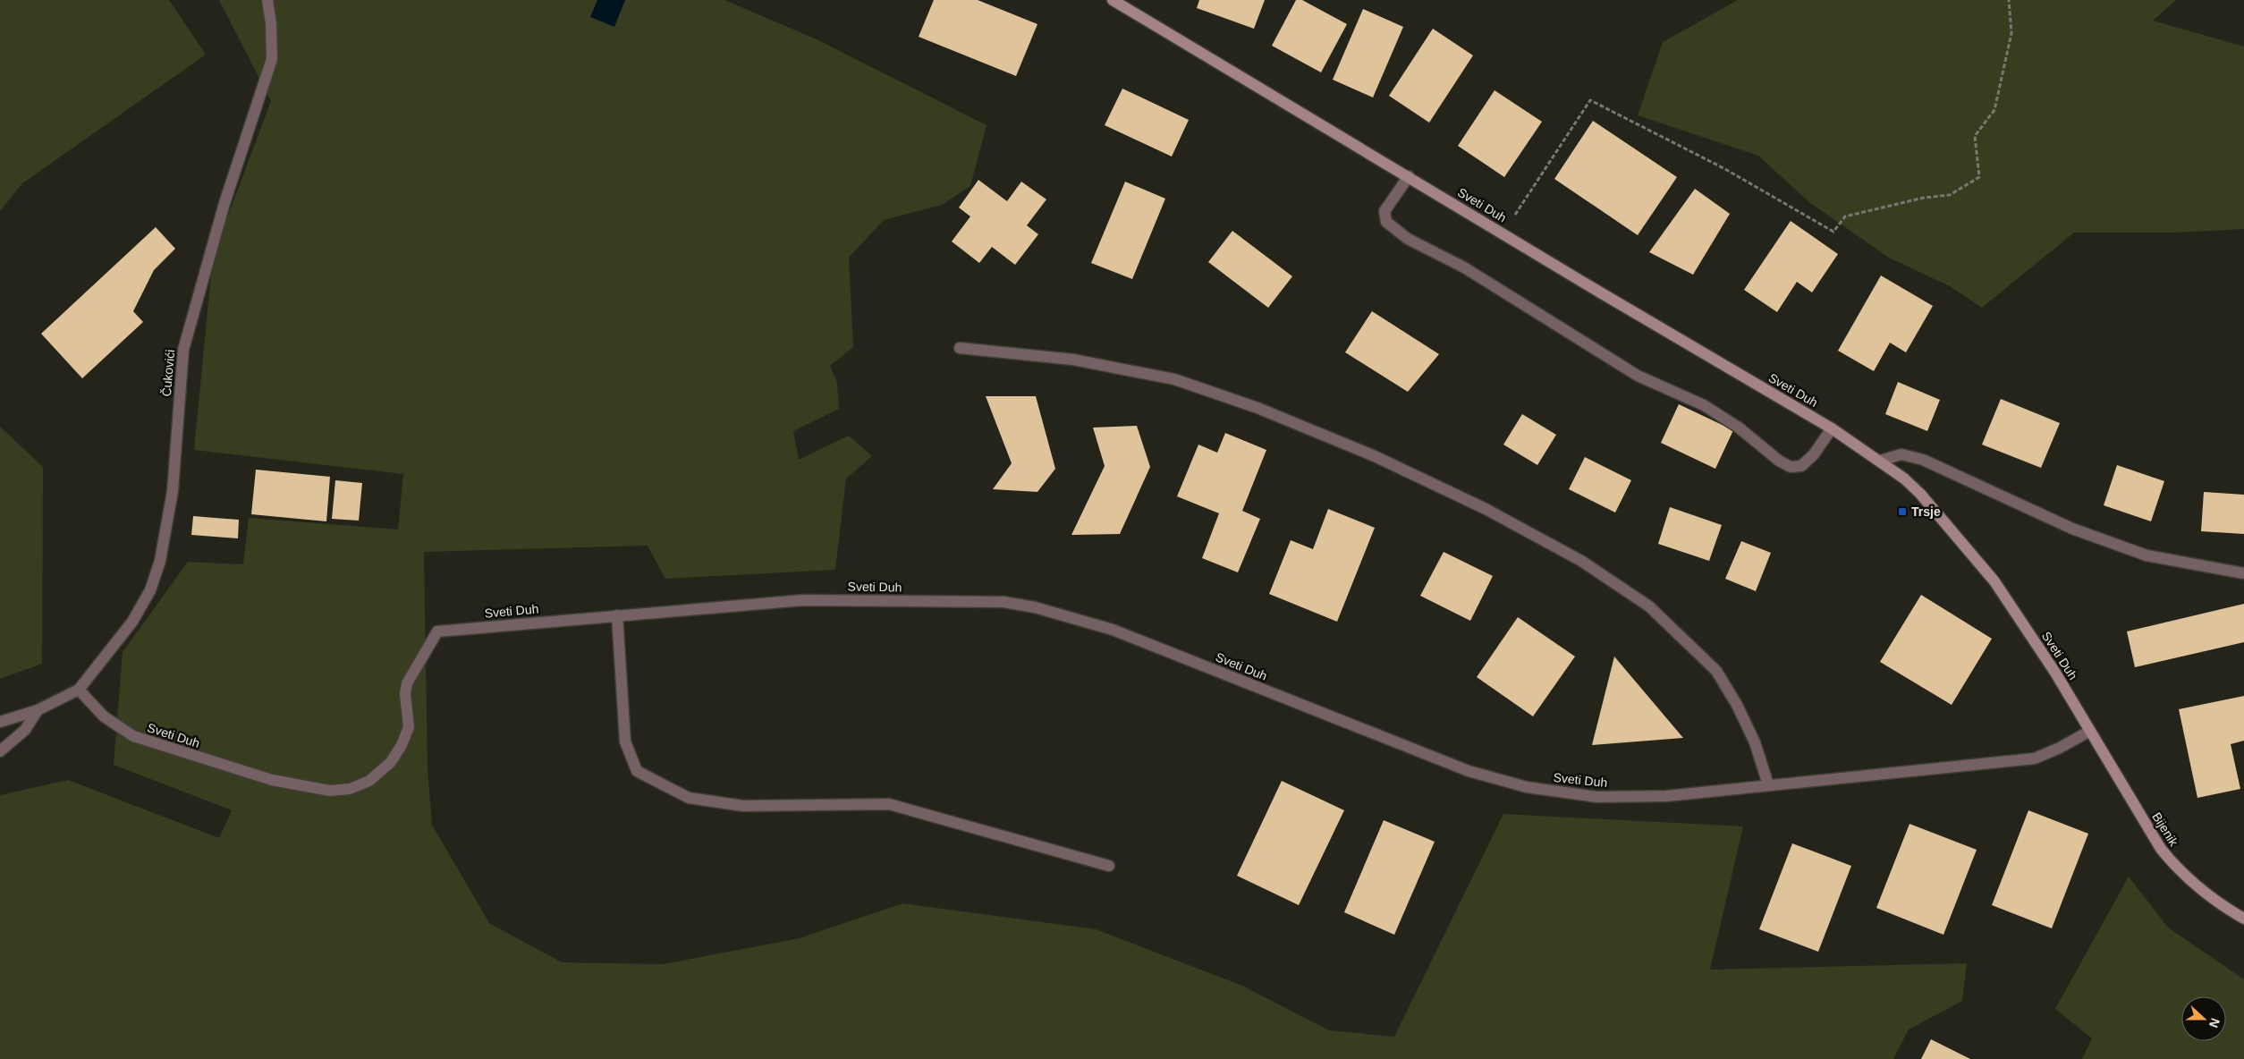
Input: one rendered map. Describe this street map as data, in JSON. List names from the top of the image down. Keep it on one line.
{"streets":{"main road":["Sveti Duh","Bijenik"],"street":["Čukovići"]},"crossings":[["Sveti Duh","Čukovići"],["Sveti Duh","Bijenik"]],"places":{"transit":["Trsje"]},"north":"right"}
